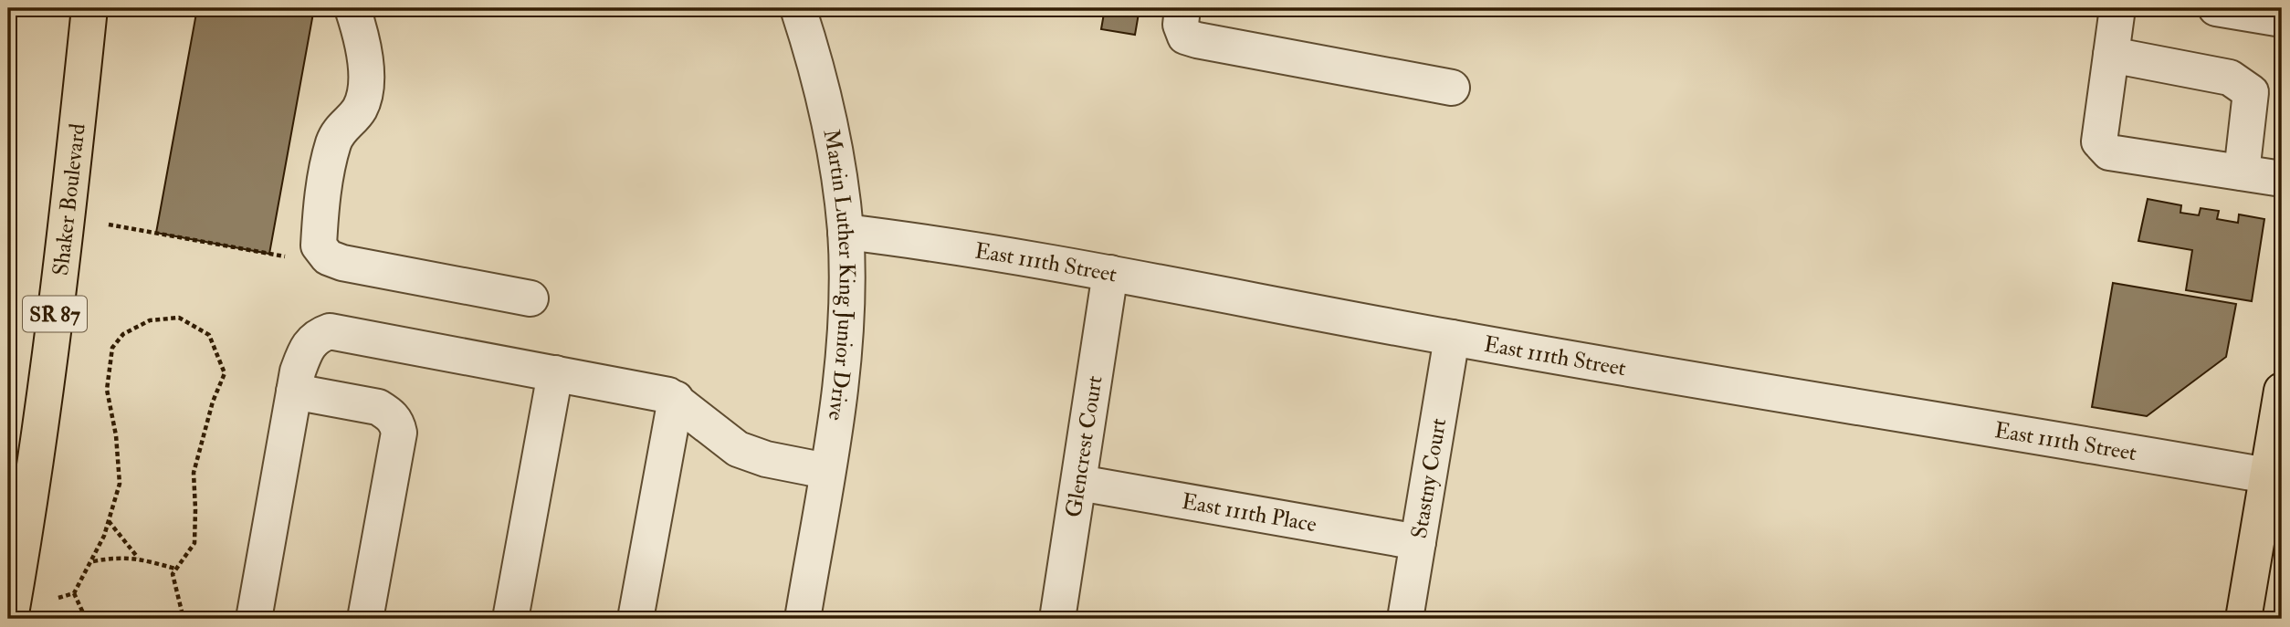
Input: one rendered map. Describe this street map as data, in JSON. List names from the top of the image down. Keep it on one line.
{"streets":{"main road":["Shaker Boulevard","SR 87"],"street":["East 111th Street","Martin Luther King Junior Drive","Glencrest Court","Stastny Court","East 111th Place"]},"crossings":[["East 111th Street","Martin Luther King Junior Drive"],["East 111th Street","Glencrest Court"],["East 111th Street","Stastny Court"],["Glencrest Court","East 111th Place"],["Stastny Court","East 111th Place"]]}
